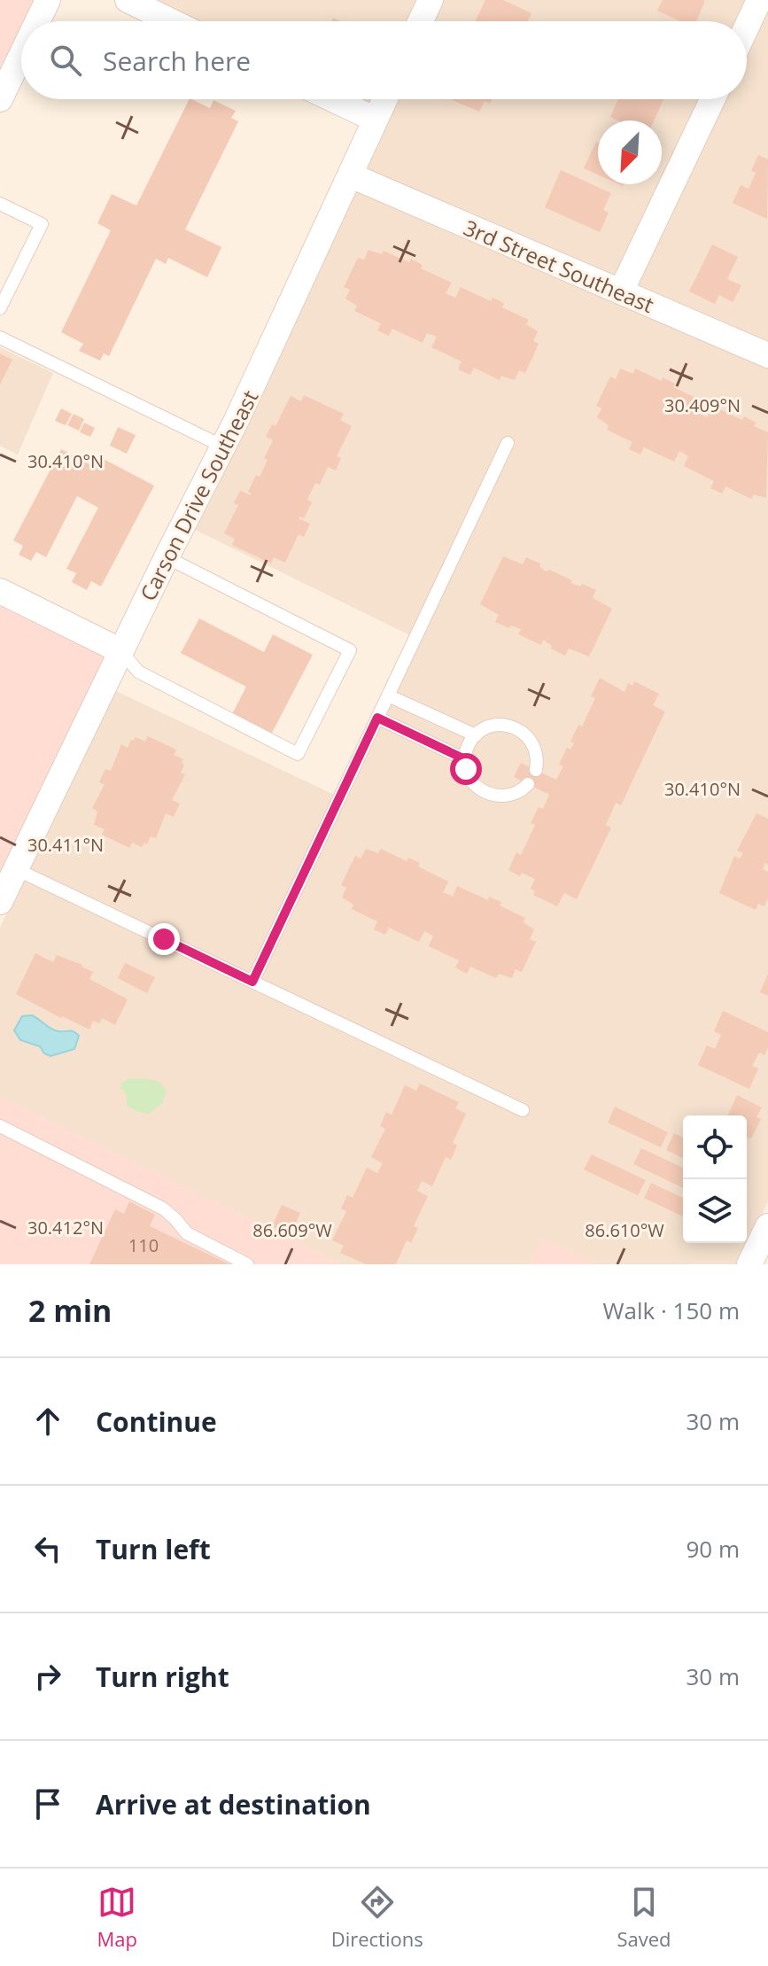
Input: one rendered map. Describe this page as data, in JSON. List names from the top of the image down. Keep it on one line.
{"streets":{"street":["3rd Street Southeast","Carson Drive Southeast"]},"crossings":[["3rd Street Southeast","Carson Drive Southeast"]],"house_numbers":["110"],"north":"bottom left","page":{"search":"Search here","heading":["2 min","Walk · 150 m"],"list":[["Continue","30 m"],["Turn left","90 m"],["Turn right","30 m"],"Arrive at destination"],"nav":["Map","Directions","Saved"]},"coordinates":["30.409°N","30.410°N","30.411°N","30.412°N","86.609°W","86.610°W"]}
